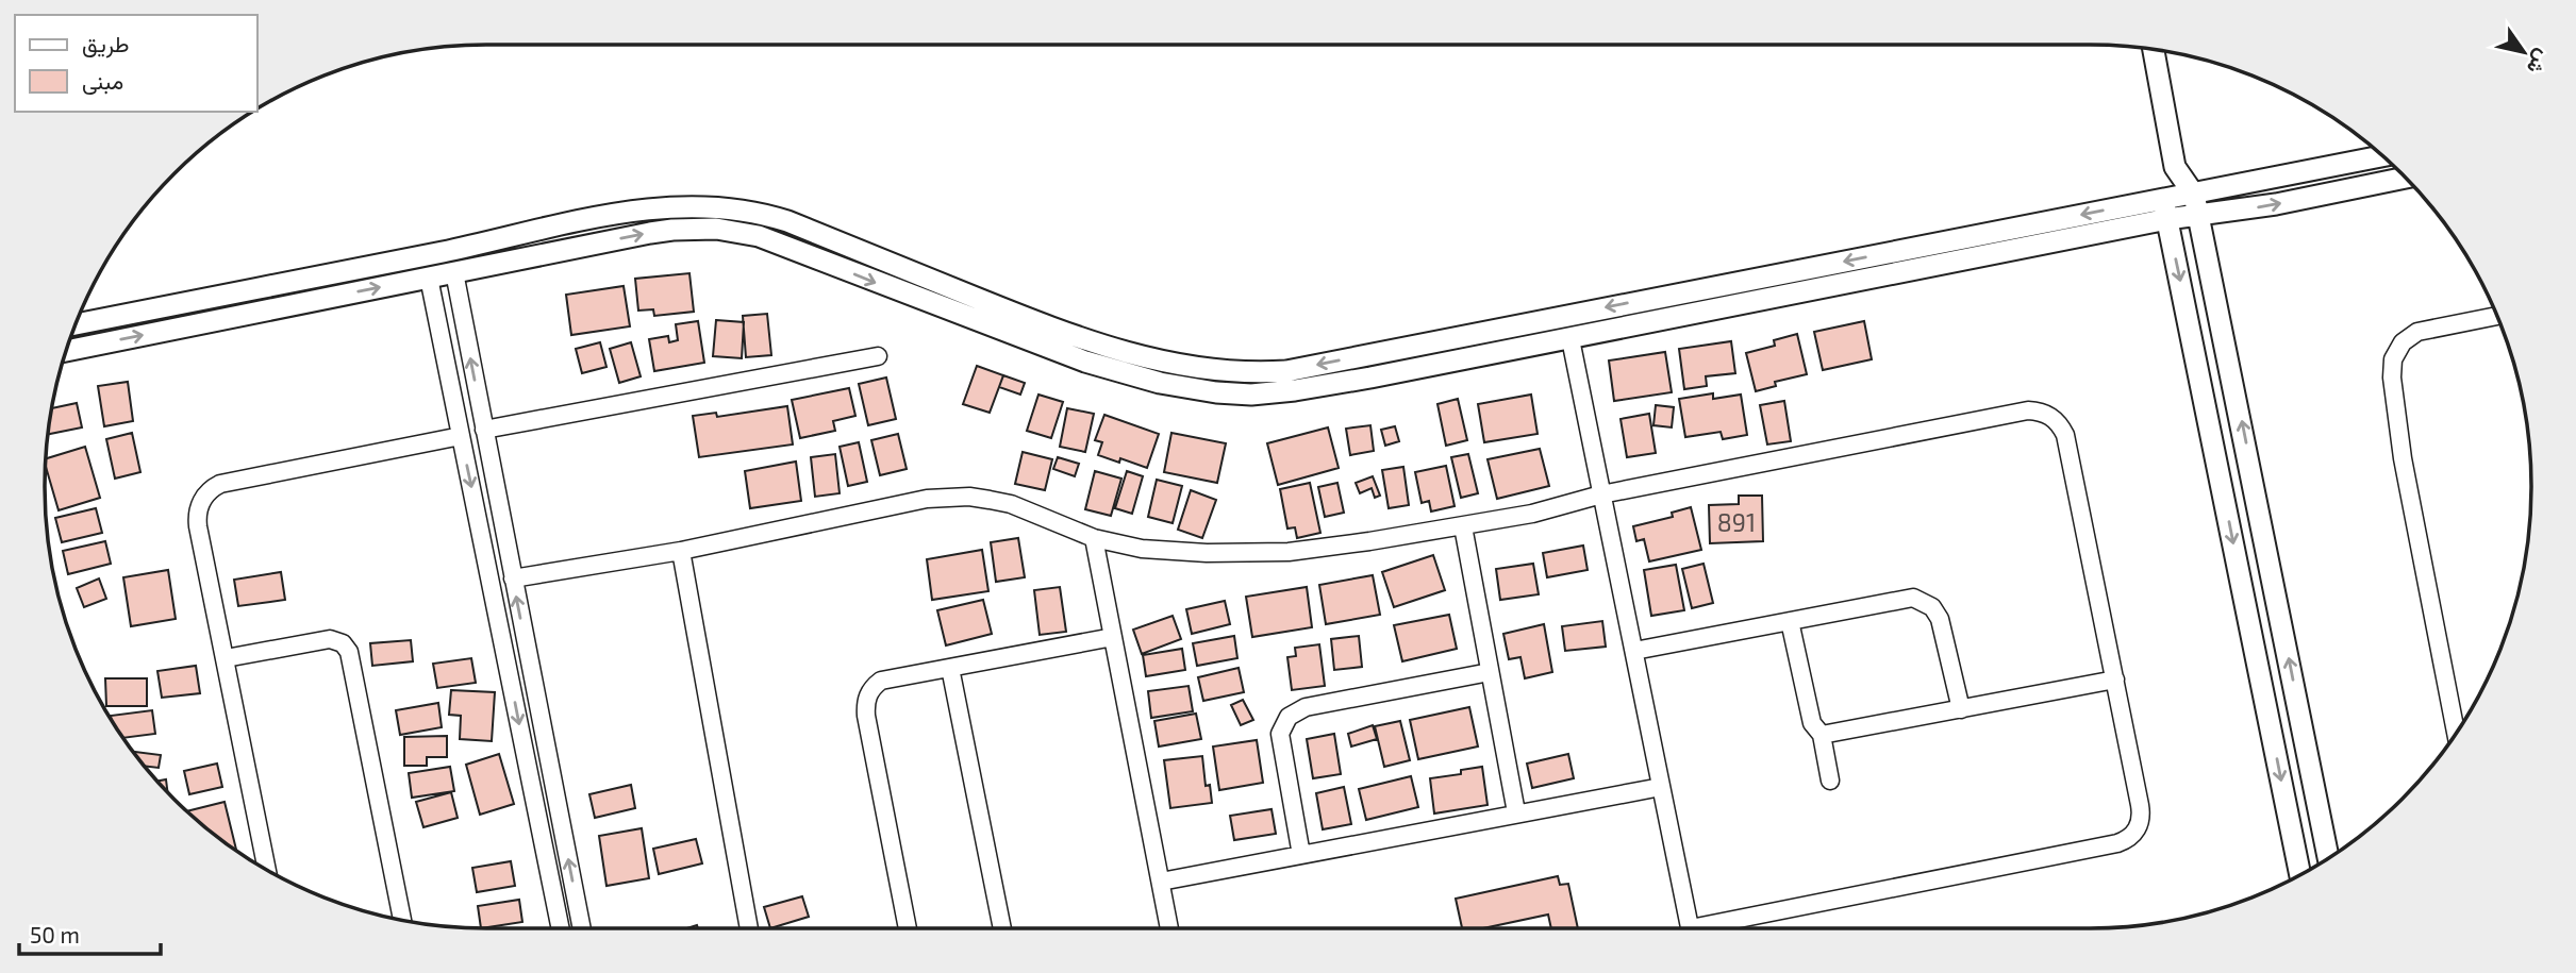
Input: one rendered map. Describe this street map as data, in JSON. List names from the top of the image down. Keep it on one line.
{"house_numbers":["891"],"legend":["طريق","مبنى"],"scale_bar":"50 m","north":"bottom right"}
